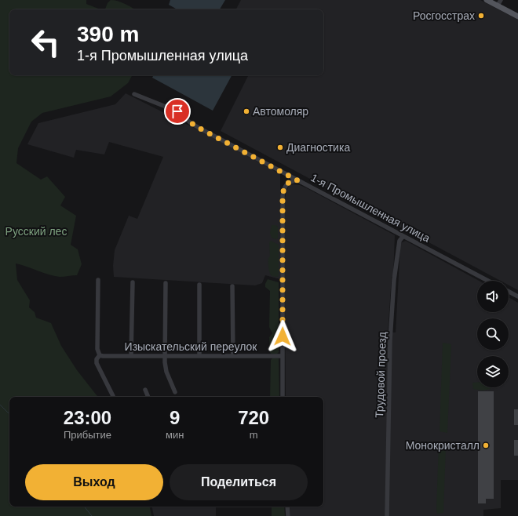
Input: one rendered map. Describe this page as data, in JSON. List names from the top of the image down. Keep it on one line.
{"streets":{"street":["1-я Промышленная улица","Изыскательский переулок","Трудовой проезд"]},"crossings":[["1-я Промышленная улица","Трудовой проезд"]],"parks":["Русский лес"],"places":["Росгосстрах","Автомоляр","Диагностика","Монокристалл"],"page":{"turn":["390 m","1-я Промышленная улица"],"eta":["23:00","Прибытие","9","мин","720","m"],"buttons":["Выход","Поделиться"]}}
